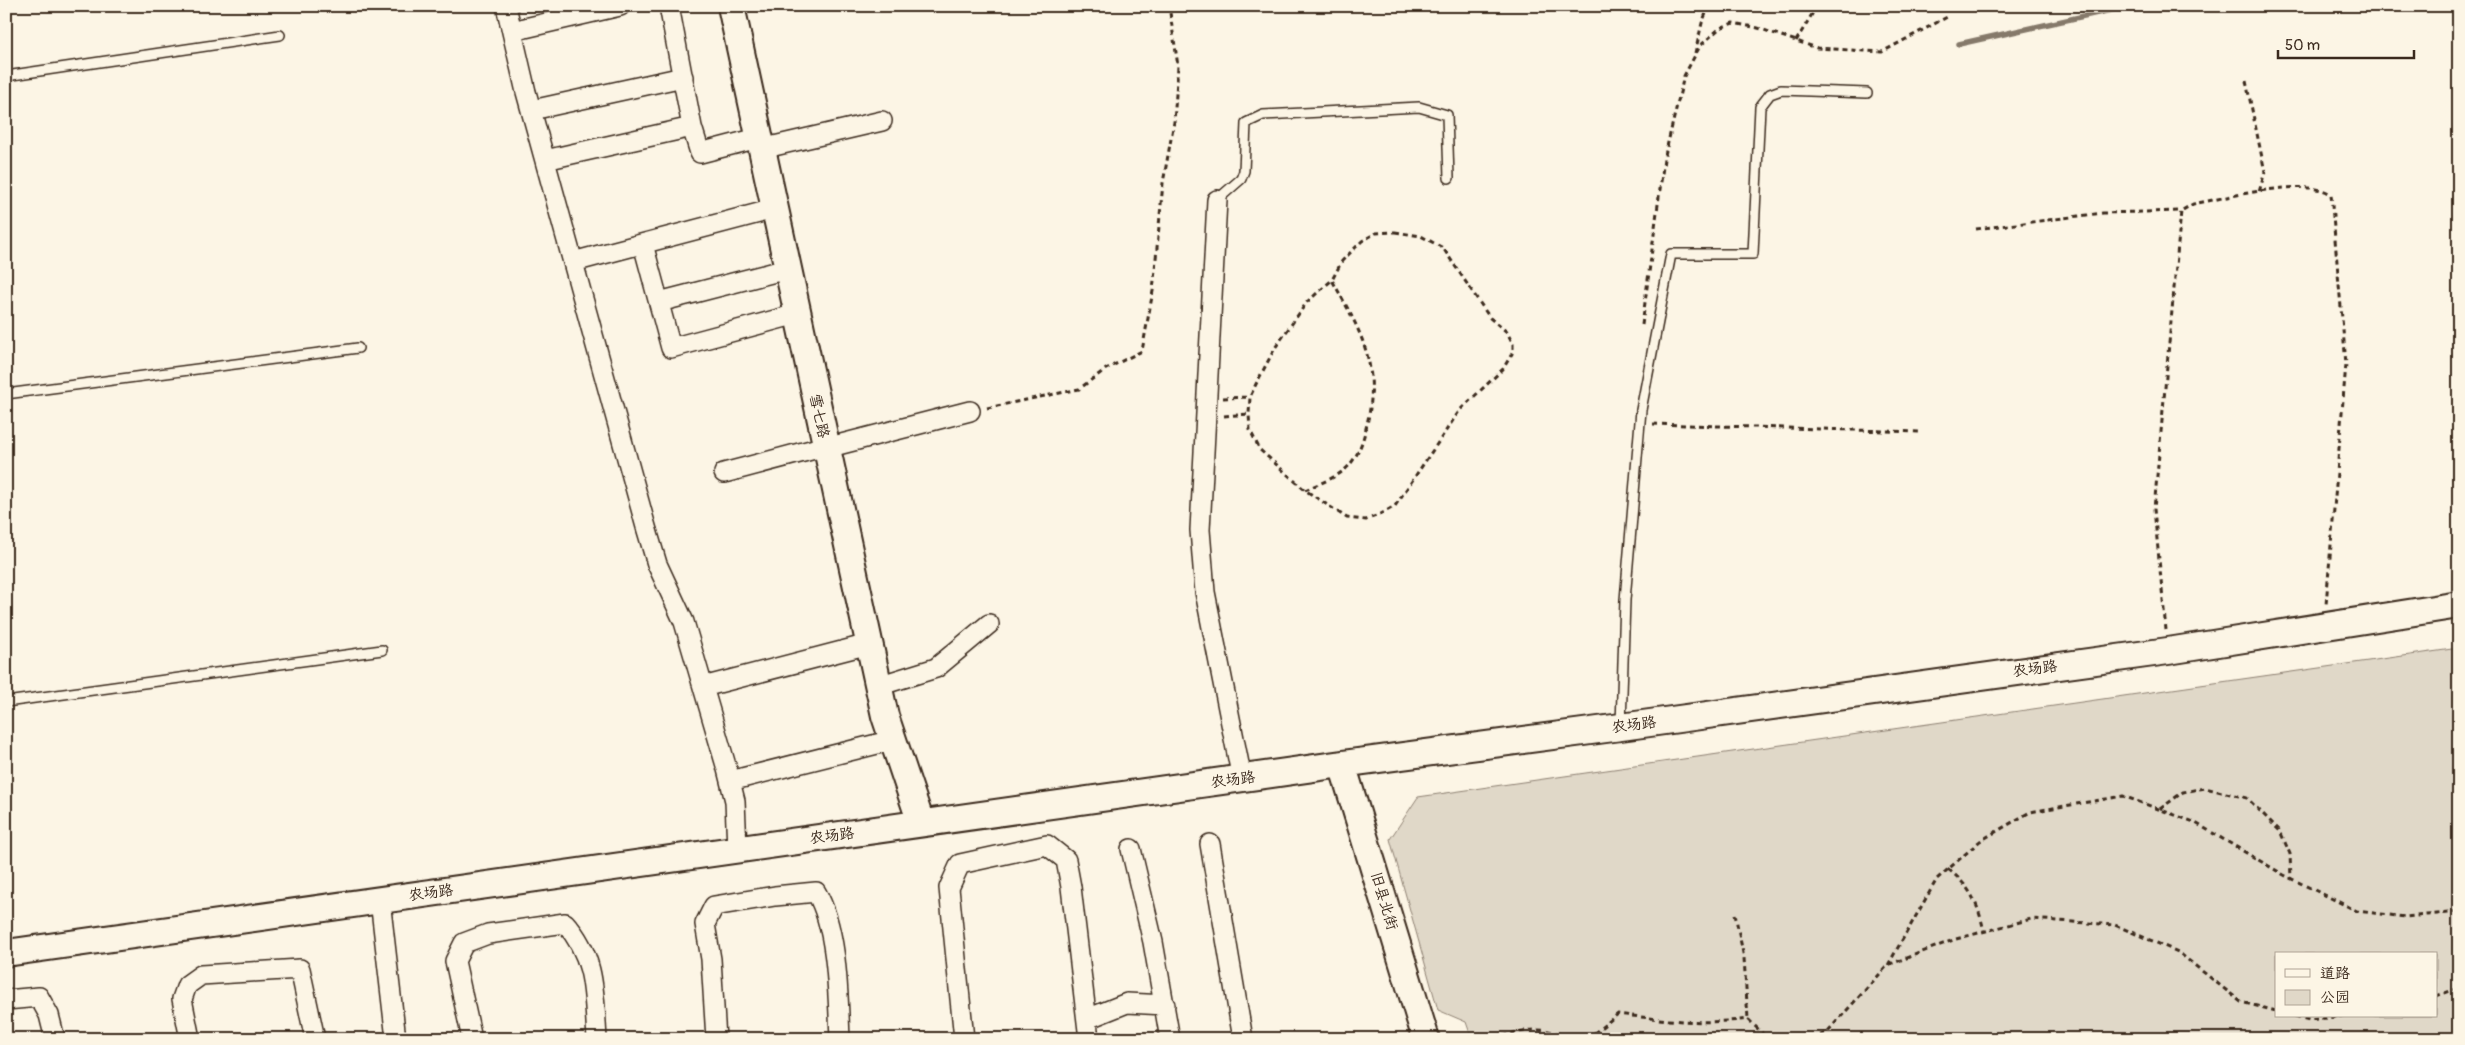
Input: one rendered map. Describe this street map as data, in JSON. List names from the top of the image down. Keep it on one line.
{"streets":{"street":["雪七路","农场路","旧县北街"]},"crossings":[["雪七路","农场路"],["农场路","旧县北街"]],"legend":["道路","公园"],"scale_bar":"50 m"}
